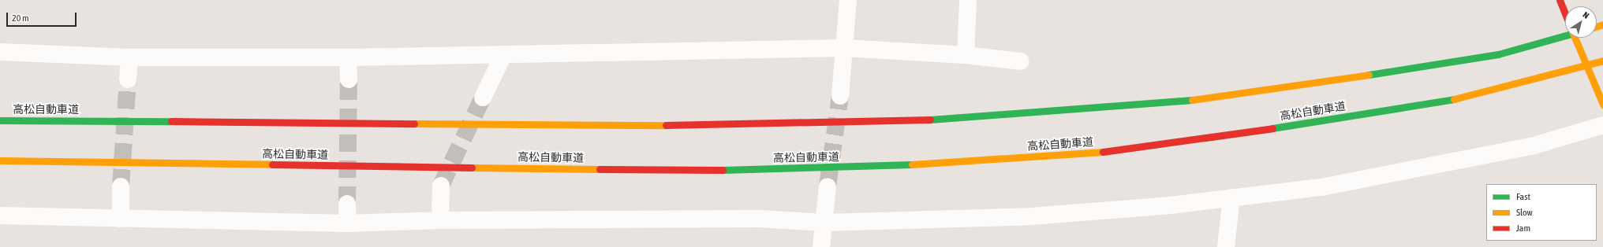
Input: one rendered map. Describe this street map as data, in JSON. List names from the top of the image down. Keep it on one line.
{"streets":{"main road":["高松自動車道"]},"legend":["Fast","Slow","Jam"],"scale_bar":"20 m","north":"top right"}
